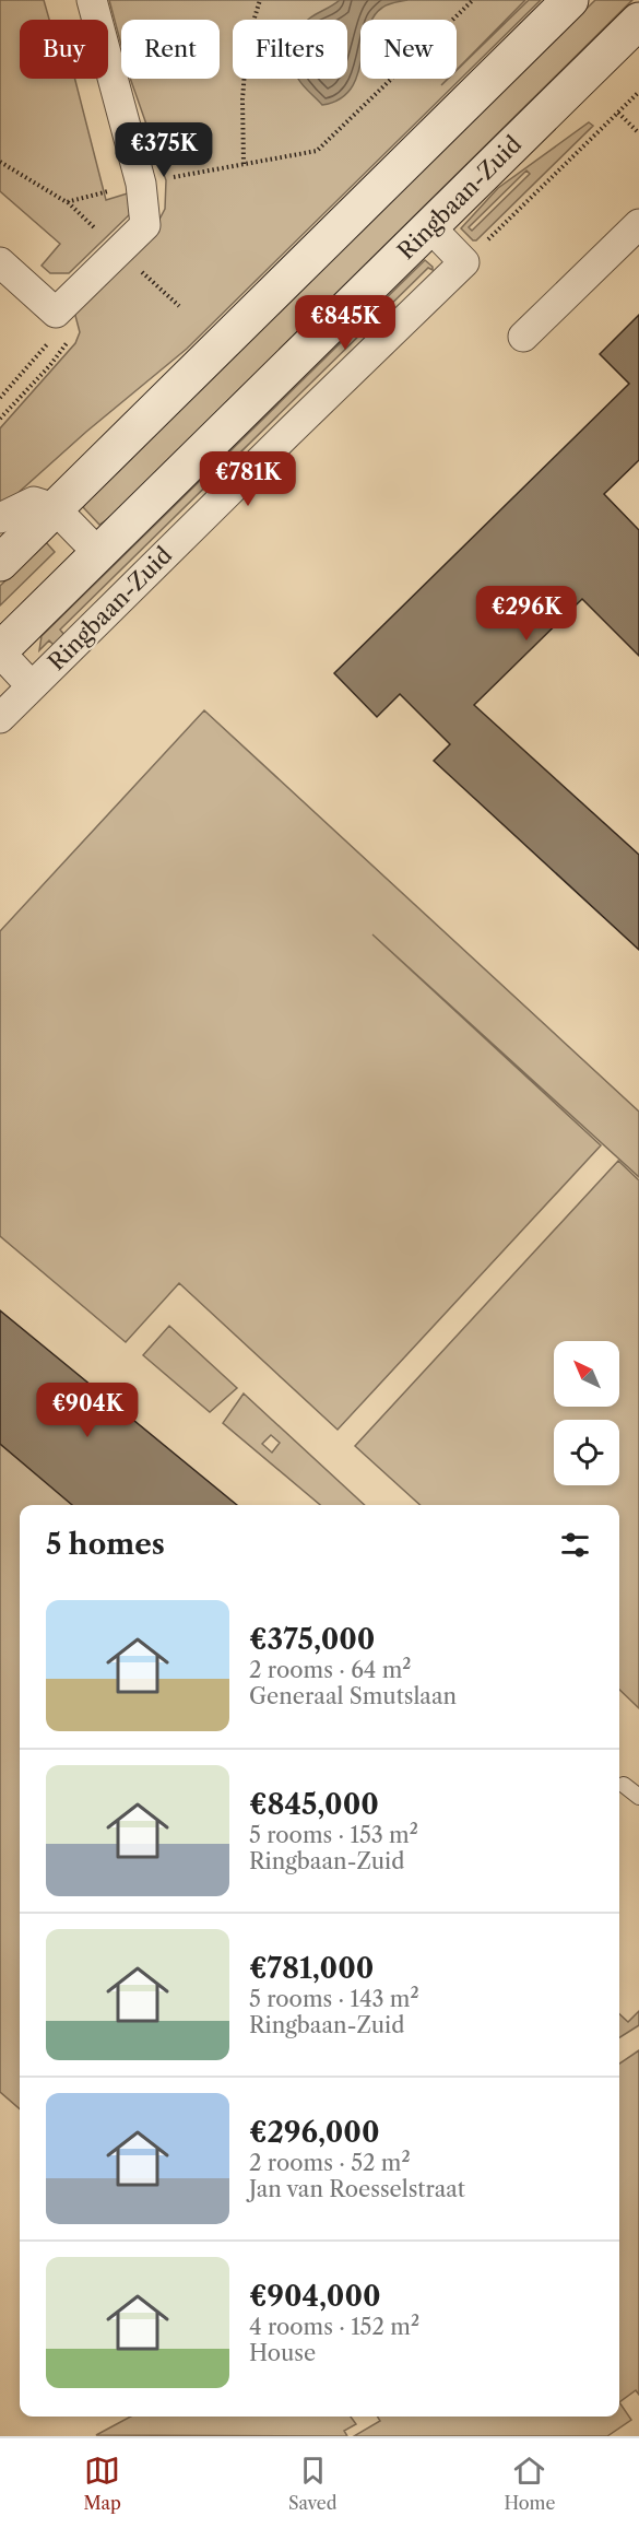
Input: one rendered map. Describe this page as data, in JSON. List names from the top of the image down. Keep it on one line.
{"streets":{"main road":["Ringbaan-Zuid"]},"north":"top left","page":{"chip":["Buy","Rent","Filters","New"],"price":["€375K","€845K","€781K","€296K","€904K"],"heading":"5 homes","list":[{"name":"€375,000","note":"2 rooms · 64 m² · Generaal Smutslaan"},{"name":"€845,000","note":"5 rooms · 153 m² · Ringbaan-Zuid"},{"name":"€781,000","note":"5 rooms · 143 m² · Ringbaan-Zuid"},{"name":"€296,000","note":"2 rooms · 52 m² · Jan van Roesselstraat"},{"name":"€904,000","note":"4 rooms · 152 m² · House"}],"tabs":["Map","Saved","Home"]}}
